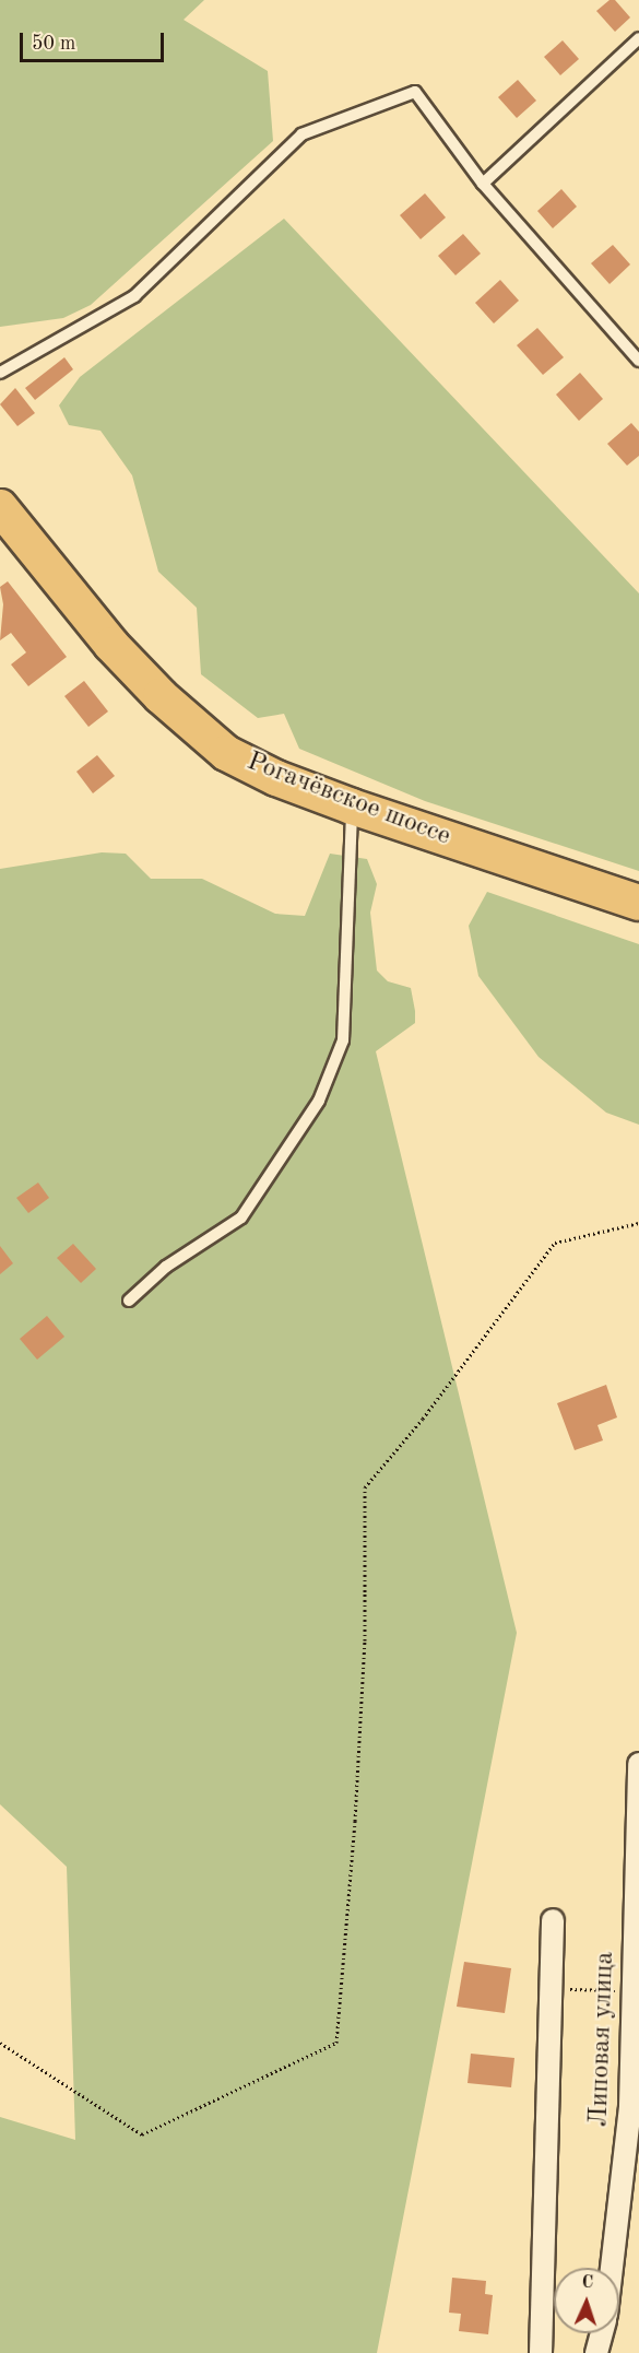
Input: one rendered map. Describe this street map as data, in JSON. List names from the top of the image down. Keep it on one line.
{"streets":{"main road":["Рогачёвское шоссе"],"street":["Липовая улица"]},"scale_bar":"50 m","north":"top"}
